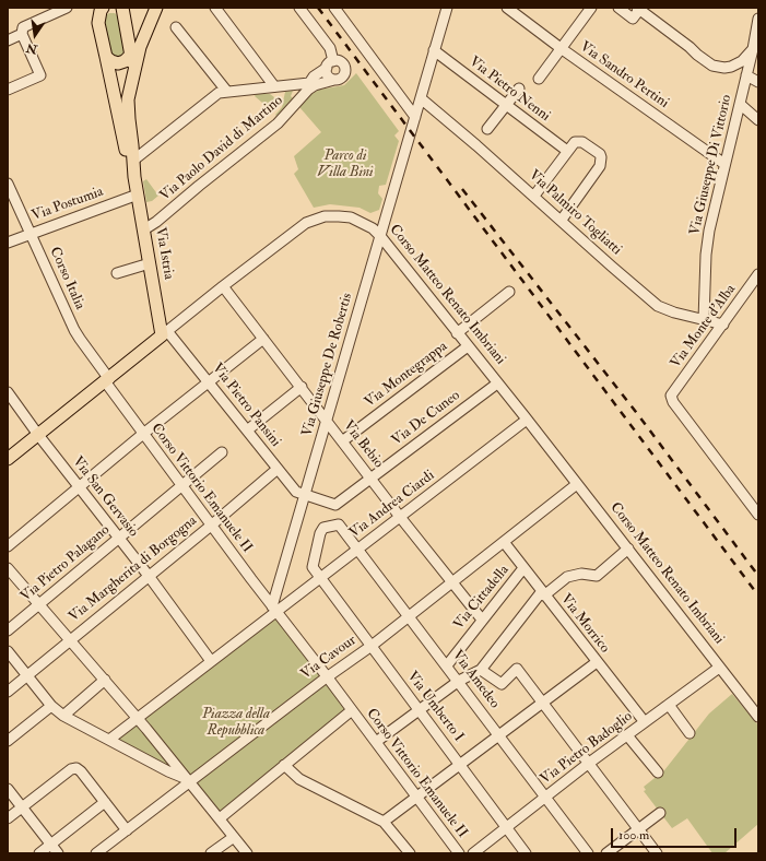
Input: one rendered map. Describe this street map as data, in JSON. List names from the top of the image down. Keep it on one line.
{"streets":{"main road":["Via Istria","Corso Matteo Renato Imbriani"],"street":["Via Sandro Pertini","Via Pietro Nenni","Via Paolo David di Martino","Via Giuseppe Di Vittorio","Via Postumia","Via Palmiro Togliatti","Corso Italia","Via Monte d'Alba","Via Giuseppe De Robertis","Via Montegrappa","Via Pietro Pansini","Via De Cuneo","Via Bebio","Corso Vittorio Emanuele II","Via San Gervasio","Via Andrea Ciardi","Via Pietro Palagano","Via Margherita di Borgogna","Via Cittadella","Via Morrico","Via Cavour","Via Amedeo","Via Umberto I","Via Pietro Badoglio"]},"crossings":[["Via Sandro Pertini","Via Giuseppe Di Vittorio"],["Via Pietro Nenni","Via Giuseppe De Robertis"],["Via Paolo David di Martino","Via Istria"],["Via Giuseppe Di Vittorio","Via Palmiro Togliatti"],["Via Postumia","Via Istria"],["Via Postumia","Corso Italia"],["Via Palmiro Togliatti","Via Monte d'Alba"],["Via Palmiro Togliatti","Via Giuseppe De Robertis"],["Via Istria","Corso Matteo Renato Imbriani"],["Via Istria","Via Pietro Pansini"],["Corso Italia","Corso Matteo Renato Imbriani"],["Corso Italia","Corso Vittorio Emanuele II"],["Corso Matteo Renato Imbriani","Via Giuseppe De Robertis"],["Corso Matteo Renato Imbriani","Via Montegrappa"],["Corso Matteo Renato Imbriani","Via Pietro Pansini"],["Corso Matteo Renato Imbriani","Via De Cuneo"],["Corso Matteo Renato Imbriani","Via Bebio"],["Corso Matteo Renato Imbriani","Corso Vittorio Emanuele II"],["Corso Matteo Renato Imbriani","Via San Gervasio"],["Corso Matteo Renato Imbriani","Via Andrea Ciardi"],["Corso Matteo Renato Imbriani","Via Cavour"],["Corso Matteo Renato Imbriani","Via Pietro Badoglio"],["Via Giuseppe De Robertis","Via Pietro Pansini"],["Via Giuseppe De Robertis","Via De Cuneo"],["Via Giuseppe De Robertis","Via Bebio"],["Via Giuseppe De Robertis","Corso Vittorio Emanuele II"],["Via Giuseppe De Robertis","Via Andrea Ciardi"],["Via Montegrappa","Via Bebio"],["Via Pietro Pansini","Via De Cuneo"],["Via Pietro Pansini","Via Margherita di Borgogna"],["Via De Cuneo","Via Bebio"],["Via Bebio","Via Andrea Ciardi"],["Via Bebio","Via Cittadella"],["Via Bebio","Via Cavour"],["Corso Vittorio Emanuele II","Via Andrea Ciardi"],["Corso Vittorio Emanuele II","Via Pietro Palagano"],["Corso Vittorio Emanuele II","Via Margherita di Borgogna"],["Via San Gervasio","Via Pietro Palagano"],["Via San Gervasio","Via Margherita di Borgogna"],["Via Andrea Ciardi","Via Amedeo"],["Via Andrea Ciardi","Via Umberto I"],["Via Cittadella","Via Morrico"],["Via Cittadella","Via Amedeo"],["Via Morrico","Via Cavour"],["Via Morrico","Via Pietro Badoglio"],["Via Cavour","Via Amedeo"],["Via Cavour","Via Umberto I"],["Via Amedeo","Via Umberto I"],["Via Amedeo","Via Pietro Badoglio"],["Via Umberto I","Via Pietro Badoglio"]],"parks":["Parco di Villa Bini","Piazza della Repubblica"],"scale_bar":"100 m","north":"bottom"}
